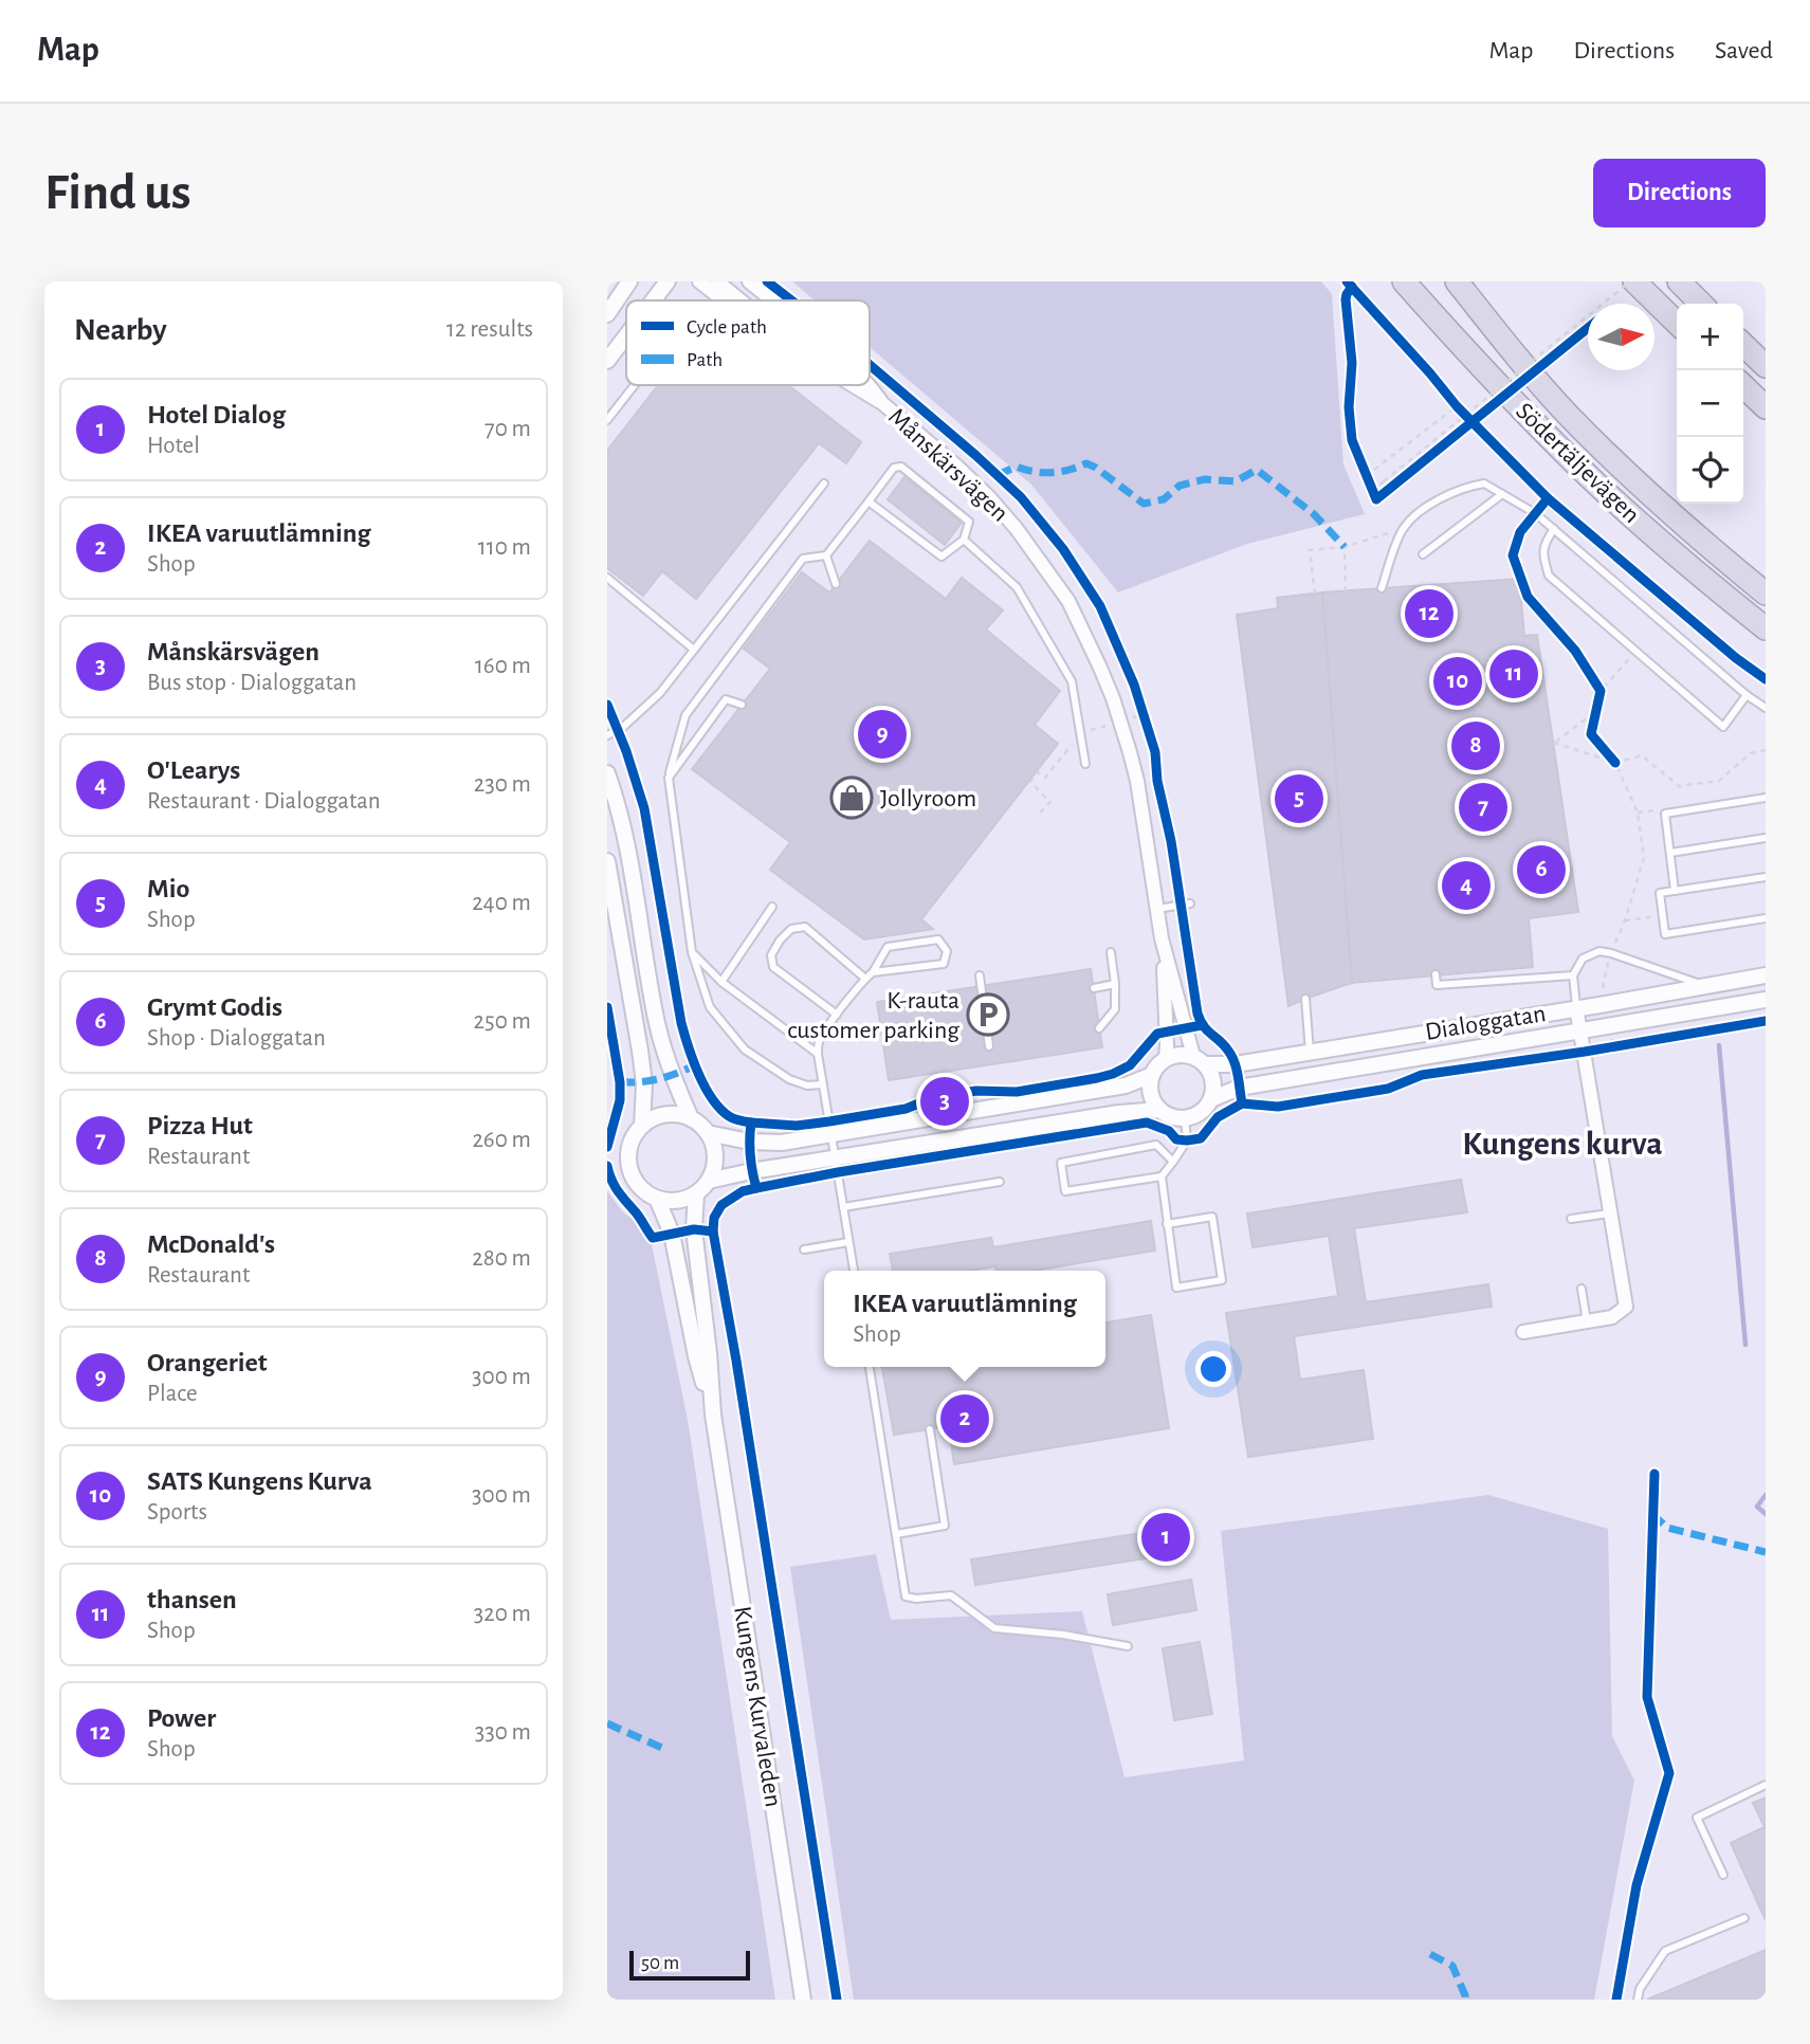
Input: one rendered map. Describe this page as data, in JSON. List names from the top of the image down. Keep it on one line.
{"streets":{"highway":["Södertäljevägen"],"street":["Månskärsvägen","Dialoggatan","Kungens Kurvaleden"]},"crossings":[["Månskärsvägen","Dialoggatan"]],"districts":["Kungens kurva"],"places":{"shop":["Jollyroom"],"parking":["K-rauta customer parking"]},"legend":["Cycle path","Path"],"scale_bar":"50 m","north":"right","page":{"header":"Map","nav":["Map","Directions","Saved"],"buttons":"Directions","title":"Find us","heading":["Nearby","12 results"],"map_buttons":["+","−"],"list":[{"mark":"1","name":"Hotel Dialog","note":"Hotel","value":"70 m"},{"mark":"2","name":"IKEA varuutlämning","note":"Shop","value":"110 m"},{"mark":"3","name":"Månskärsvägen","note":"Bus stop · Dialoggatan","value":"160 m"},{"mark":"4","name":"O'Learys","note":"Restaurant · Dialoggatan","value":"230 m"},{"mark":"5","name":"Mio","note":"Shop","value":"240 m"},{"mark":"6","name":"Grymt Godis","note":"Shop · Dialoggatan","value":"250 m"},{"mark":"7","name":"Pizza Hut","note":"Restaurant","value":"260 m"},{"mark":"8","name":"McDonald's","note":"Restaurant","value":"280 m"},{"mark":"9","name":"Orangeriet","note":"Place","value":"300 m"},{"mark":"10","name":"SATS Kungens Kurva","note":"Sports","value":"300 m"},{"mark":"11","name":"thansen","note":"Shop","value":"320 m"},{"mark":"12","name":"Power","note":"Shop","value":"330 m"}],"pins":["12","11","10","9","8","5","7","6","4","3","2","1"],"popup":["IKEA varuutlämning","Shop"],"scale":"50 m"}}
